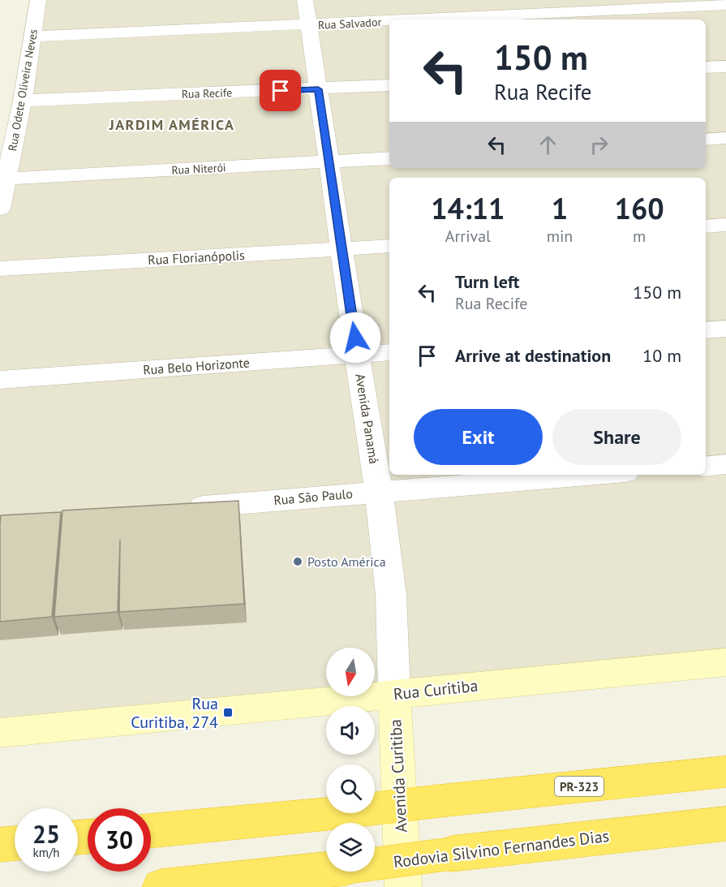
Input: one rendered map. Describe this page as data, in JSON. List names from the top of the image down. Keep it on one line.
{"streets":{"highway":["PR-323","Rodovia Silvino Fernandes Dias"],"street":["Rua Salvador","Rua Odete Oliveira Neves","Rua Recife","Rua Niterói","Rua Florianópolis","Rua Belo Horizonte","Avenida Panamá","Rua São Paulo","Rua Curitiba","Avenida Curitiba"]},"crossings":[["Rua Salvador","Rua Odete Oliveira Neves"],["Rua Salvador","Avenida Panamá"],["Rua Odete Oliveira Neves","Rua Recife"],["Rua Odete Oliveira Neves","Rua Niterói"],["Rua Recife","Avenida Panamá"],["Rua Niterói","Avenida Panamá"],["Rua Florianópolis","Avenida Panamá"],["Rua Belo Horizonte","Avenida Panamá"],["Avenida Panamá","Rua São Paulo"],["Avenida Panamá","Rua Curitiba"],["Avenida Panamá","Avenida Curitiba"],["Rua Curitiba","Avenida Curitiba"]],"districts":["JARDIM AMÉRICA"],"places":{"other":["Posto América"],"transit":["Rua Curitiba, 274"]},"north":"bottom","page":{"turn":["150 m","Rua Recife"],"eta":["14:11","Arrival","1","min","160","m"],"list":[{"name":"Turn left","note":"Rua Recife","value":"150 m"},{"name":"Arrive at destination","value":"10 m"}],"buttons":["Exit","Share"],"speed":"25 km/h","limit":"30"}}
